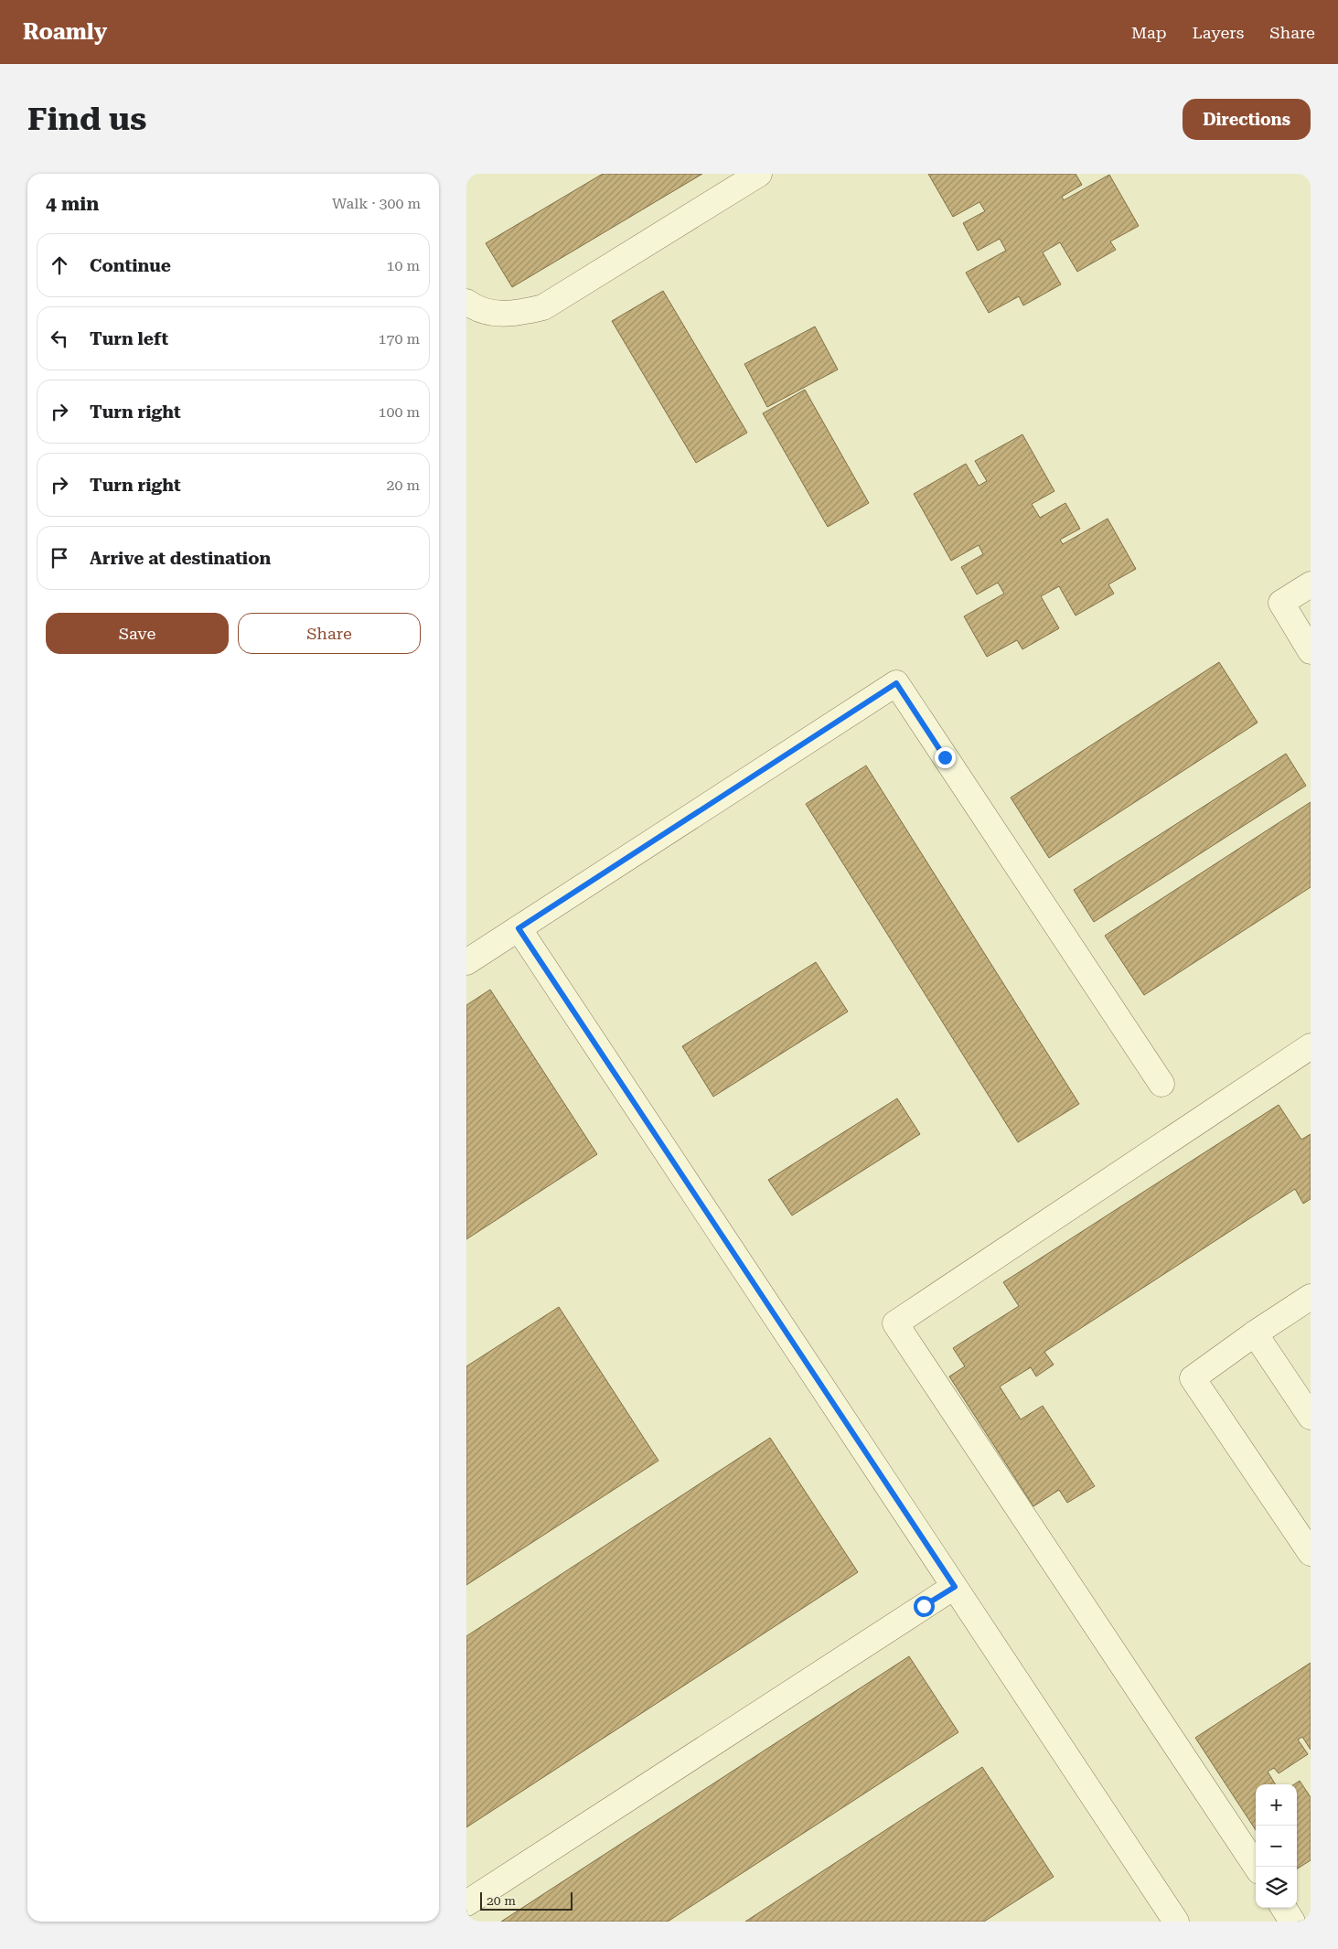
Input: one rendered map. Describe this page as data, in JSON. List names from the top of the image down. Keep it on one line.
{"scale_bar":"20 m","page":{"header":"Roamly","nav":["Map","Layers","Share"],"buttons":["Directions",["Save","Share"]],"title":"Find us","heading":["4 min","Walk · 300 m"],"list":[["Continue","10 m"],["Turn left","170 m"],["Turn right","100 m"],["Turn right","20 m"],"Arrive at destination"],"map_buttons":["+","−"],"scale":"20 m"}}
